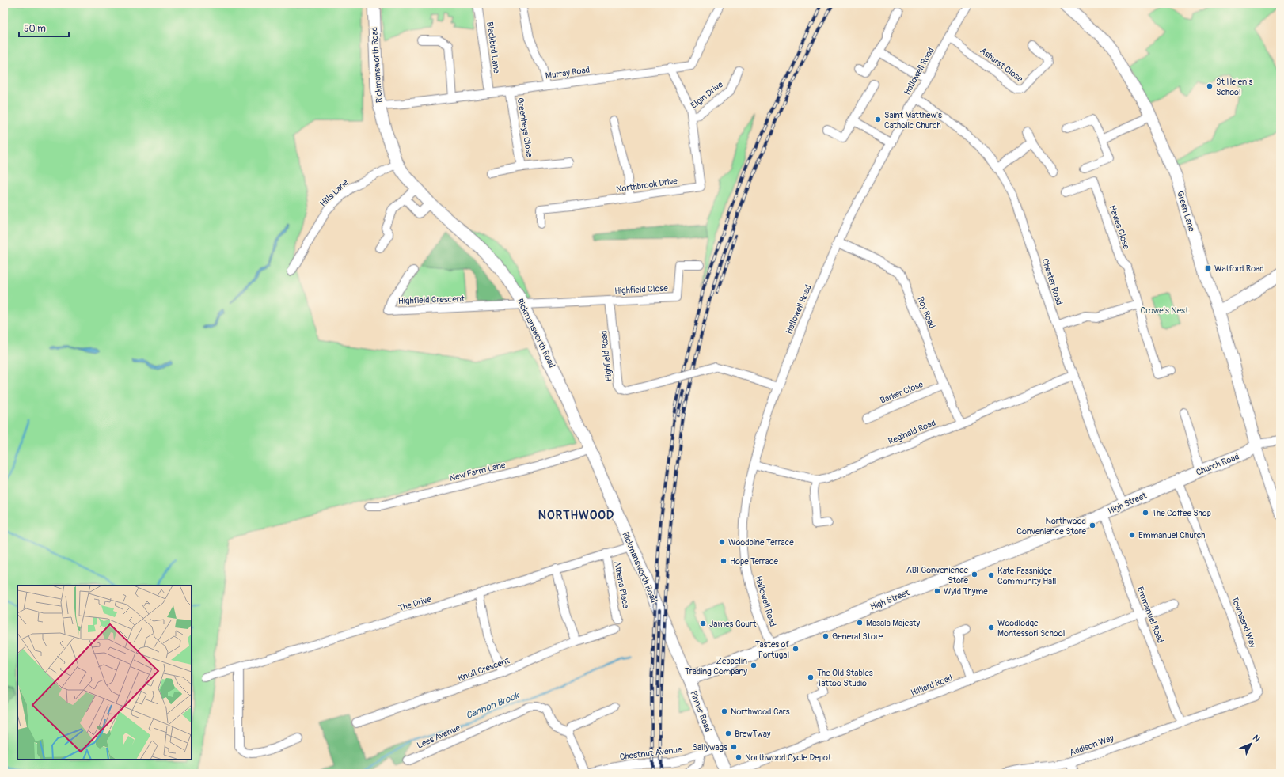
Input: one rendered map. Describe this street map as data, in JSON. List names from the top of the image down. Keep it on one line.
{"streets":{"main road":["Rickmansworth Road","Green Lane","Church Road","High Street","Pinner Road"],"street":["Blackbird Lane","Ashurst Close","Hallowell Road","Murray Road","Elgin Drive","Greenheys Close","Northbrook Drive","Hills Lane","Hawes Close","Chester Road","Highfield Close","Highfield Crescent","Roy Road","Highfield Road","Barker Close","Reginald Road","New Farm Lane","Athena Place","The Drive","Emmanuel Road","Townsend Way","Knoll Crescent","Hilliard Road","Lees Avenue","Addison Way","Chestnut Avenue"]},"crossings":[["Blackbird Lane","Murray Road"],["Rickmansworth Road","Murray Road"],["Rickmansworth Road","Hills Lane"],["Rickmansworth Road","Highfield Crescent"],["Rickmansworth Road","New Farm Lane"],["Rickmansworth Road","The Drive"],["Rickmansworth Road","Pinner Road"],["Ashurst Close","Hallowell Road"],["Hallowell Road","Chester Road"],["Hallowell Road","Roy Road"],["Hallowell Road","Highfield Road"],["Hallowell Road","Reginald Road"],["Hallowell Road","High Street"],["Murray Road","Elgin Drive"],["Murray Road","Greenheys Close"],["Elgin Drive","Northbrook Drive"],["Green Lane","Church Road"],["Chester Road","Reginald Road"],["Chester Road","High Street"],["Highfield Close","Highfield Road"],["Roy Road","Barker Close"],["Roy Road","Reginald Road"],["Church Road","High Street"],["Church Road","Townsend Way"],["High Street","Emmanuel Road"],["High Street","Townsend Way"],["High Street","Pinner Road"],["Athena Place","The Drive"],["Emmanuel Road","Townsend Way"],["Emmanuel Road","Hilliard Road"],["Emmanuel Road","Addison Way"],["Townsend Way","Addison Way"],["Pinner Road","Chestnut Avenue"]],"districts":["NORTHWOOD"],"water":["Cannon Brook"],"parks":["Crowe's Nest"],"places":{"other":["St Helen's School","Saint Matthew's Catholic Church","The Coffee Shop","Northwood Convenience Store","Emmanuel Church","Woodbine Terrace","Hope Terrace","ABI Convenience Store","Kate Fassnidge Community Hall","Wyld Thyme","Masala Majesty","James Court","Woodlodge Montessori School","General Store","Tastes of Portugal","Zeppelin Trading Company","The Old Stables Tattoo Studio","Northwood Cars","BrewTway","Sallywags","Northwood Cycle Depot"],"transit":["Watford Road"]},"scale_bar":"50 m","north":"top right"}
